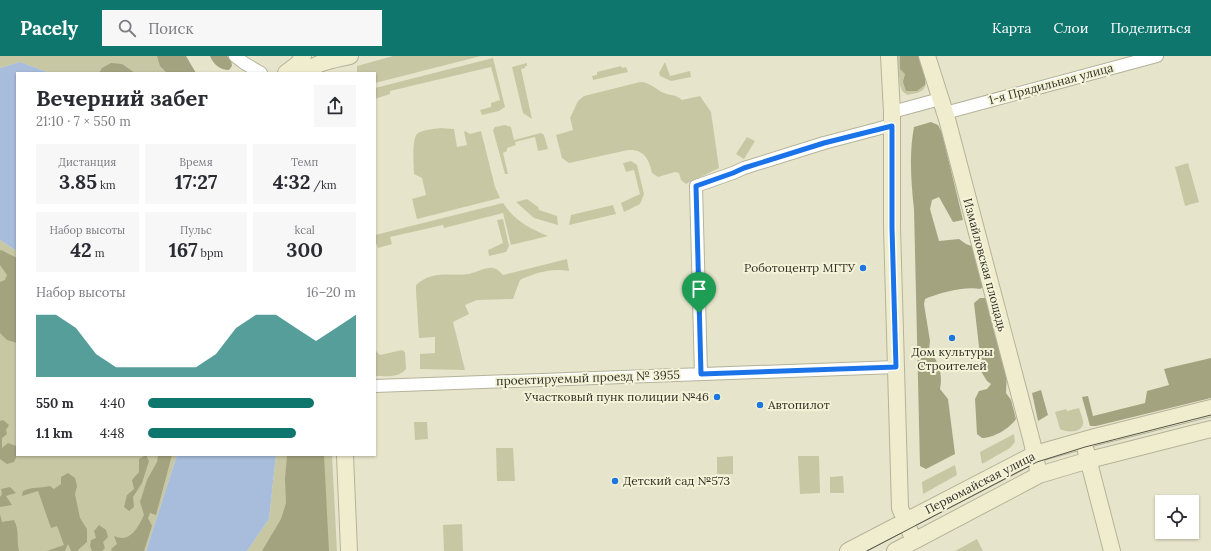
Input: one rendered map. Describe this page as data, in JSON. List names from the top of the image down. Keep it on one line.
{"streets":{"street":["1-я Прядильная улица","Измайловская площадь","проектируемый проезд № 3955","Первомайская улица"]},"crossings":[["1-я Прядильная улица","Измайловская площадь"],["1-я Прядильная улица","проектируемый проезд № 3955"],["Измайловская площадь","Первомайская улица"]],"places":["Роботоцентр МГТУ","Дом культуры Строителей","Участковый пунк полиции №46","Автопилот","Детский сад №573"],"page":{"header":"Pacely","search":"Поиск","nav":["Карта","Слои","Поделиться"],"heading":["Вечерний забег","21:10 · 7 × 550 m"],"stats":[["Дистанция","3.85 km"],["Время","17:27"],["Темп","4:32 /km"],["Набор высоты","42 m"],["Пульс","167 bpm"],["kcal","300"]],"chart":["Набор высоты","16–20 m"],"list":[{"name":"550 m","note":"4:40"},{"name":"1.1 km","note":"4:48"}]}}
